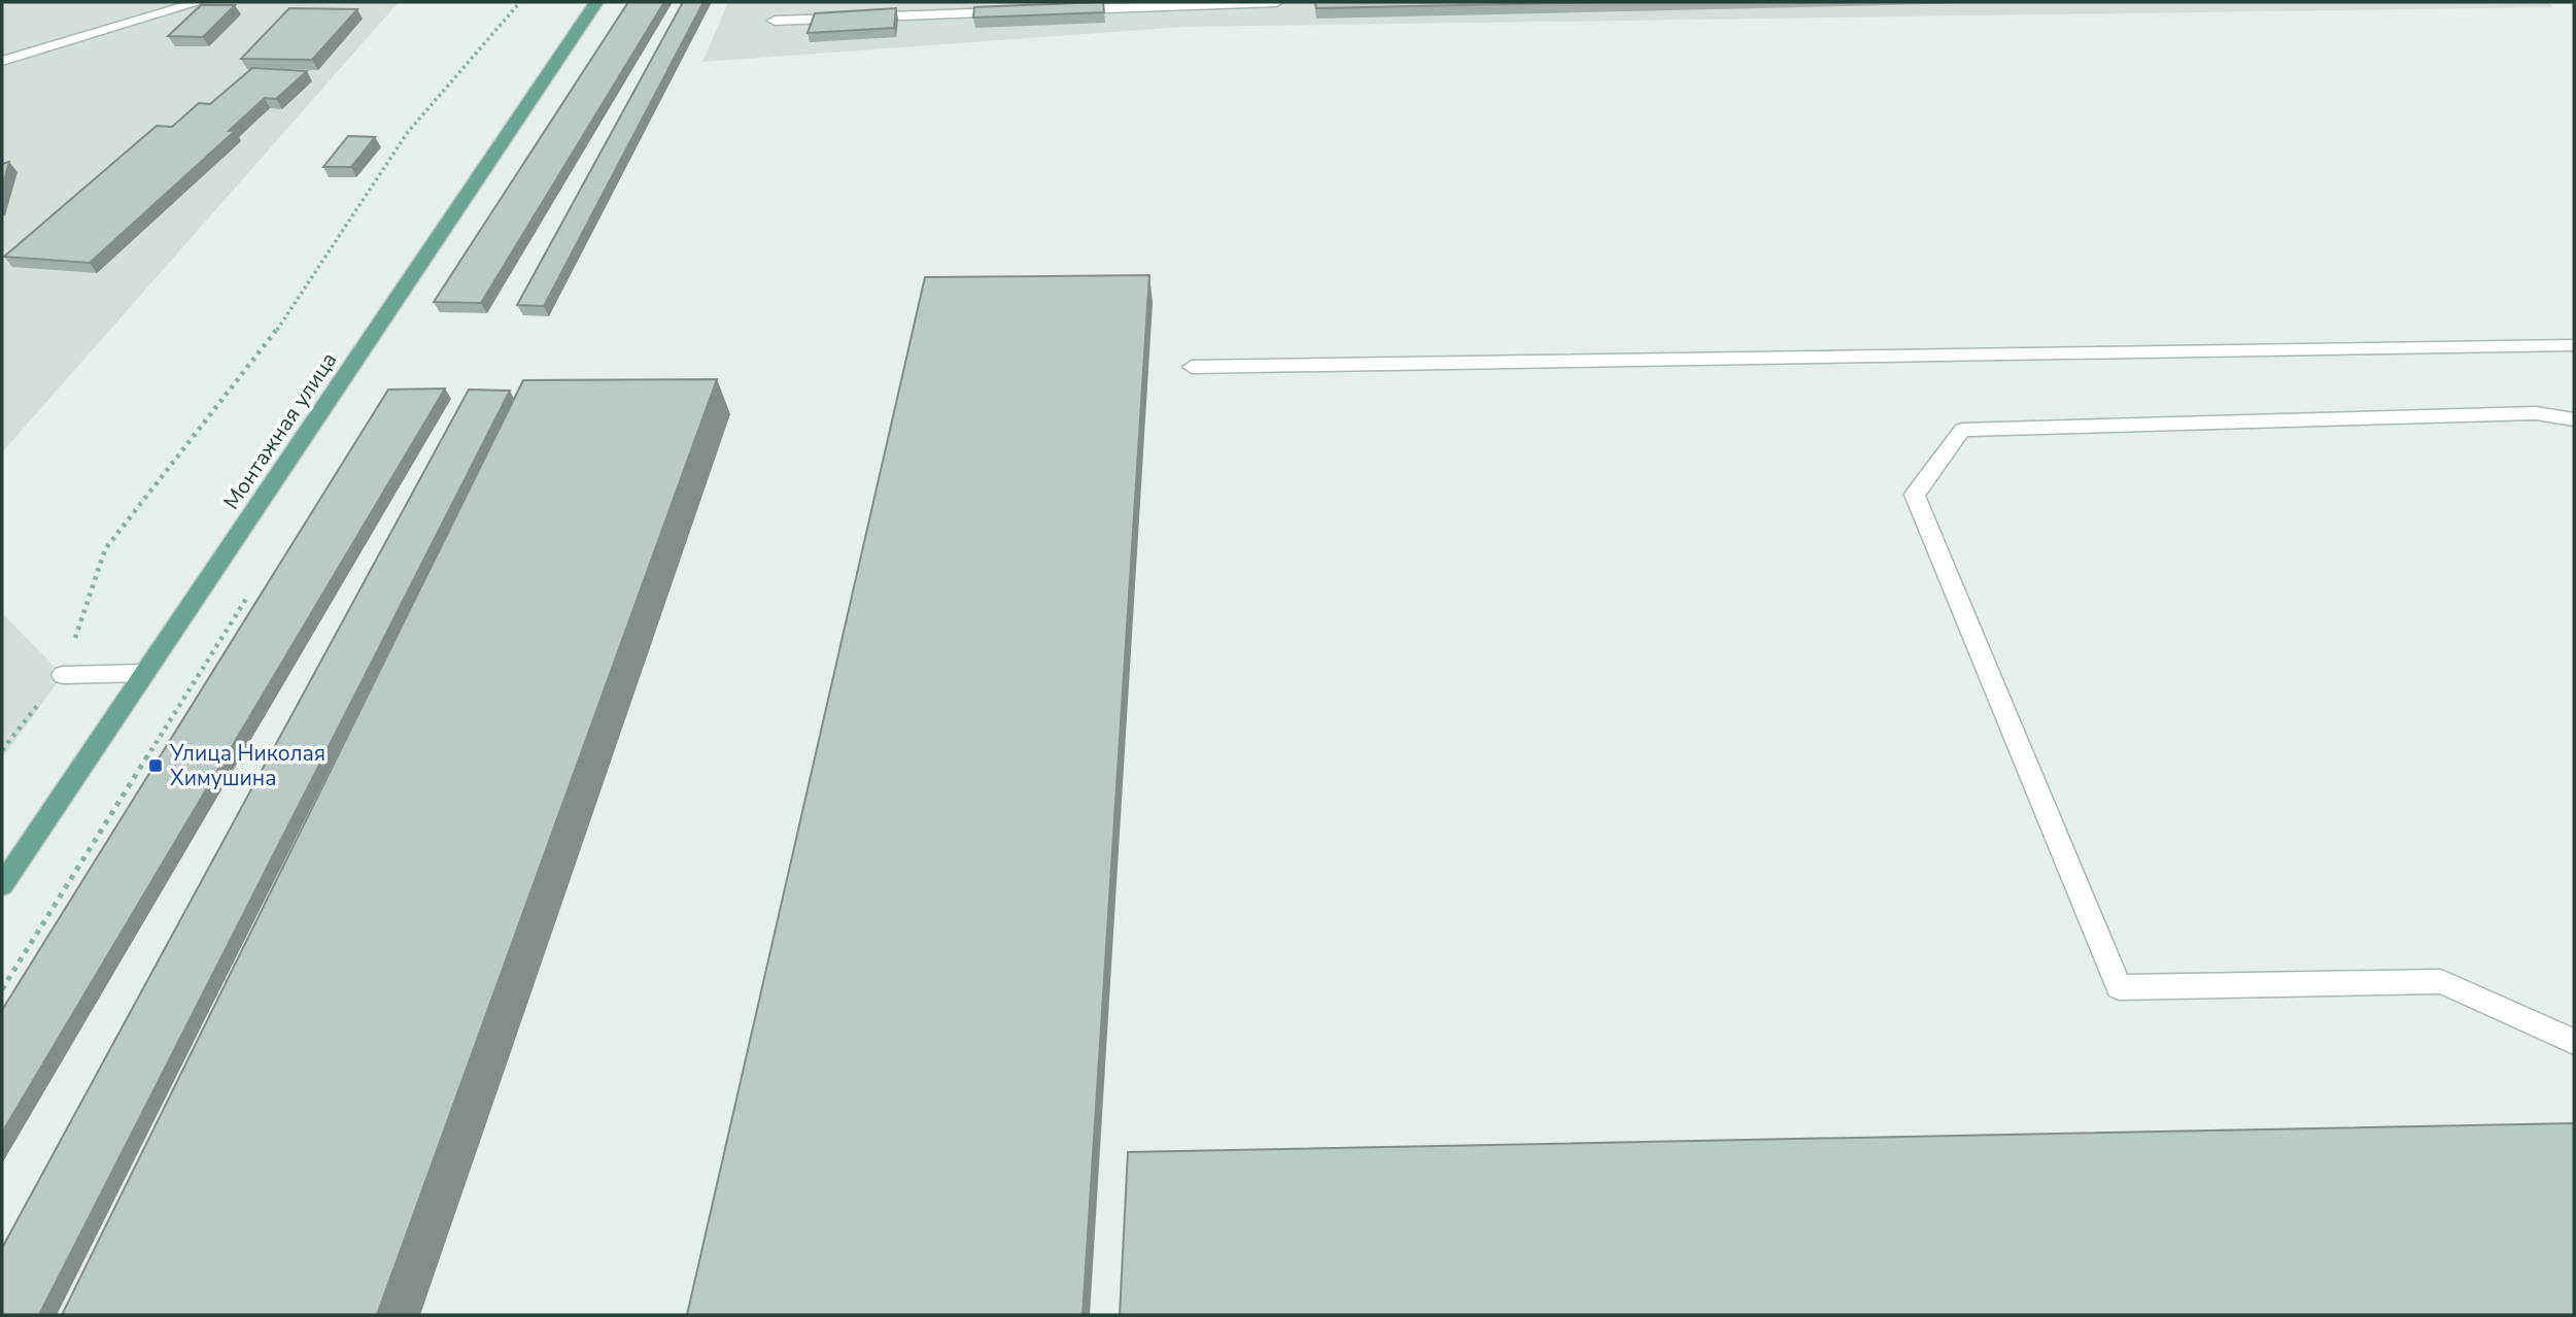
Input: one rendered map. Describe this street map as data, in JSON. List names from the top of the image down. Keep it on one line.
{"streets":{"main road":["Монтажная улица"]},"places":{"transit":["Улица Николая Химушина"]}}
